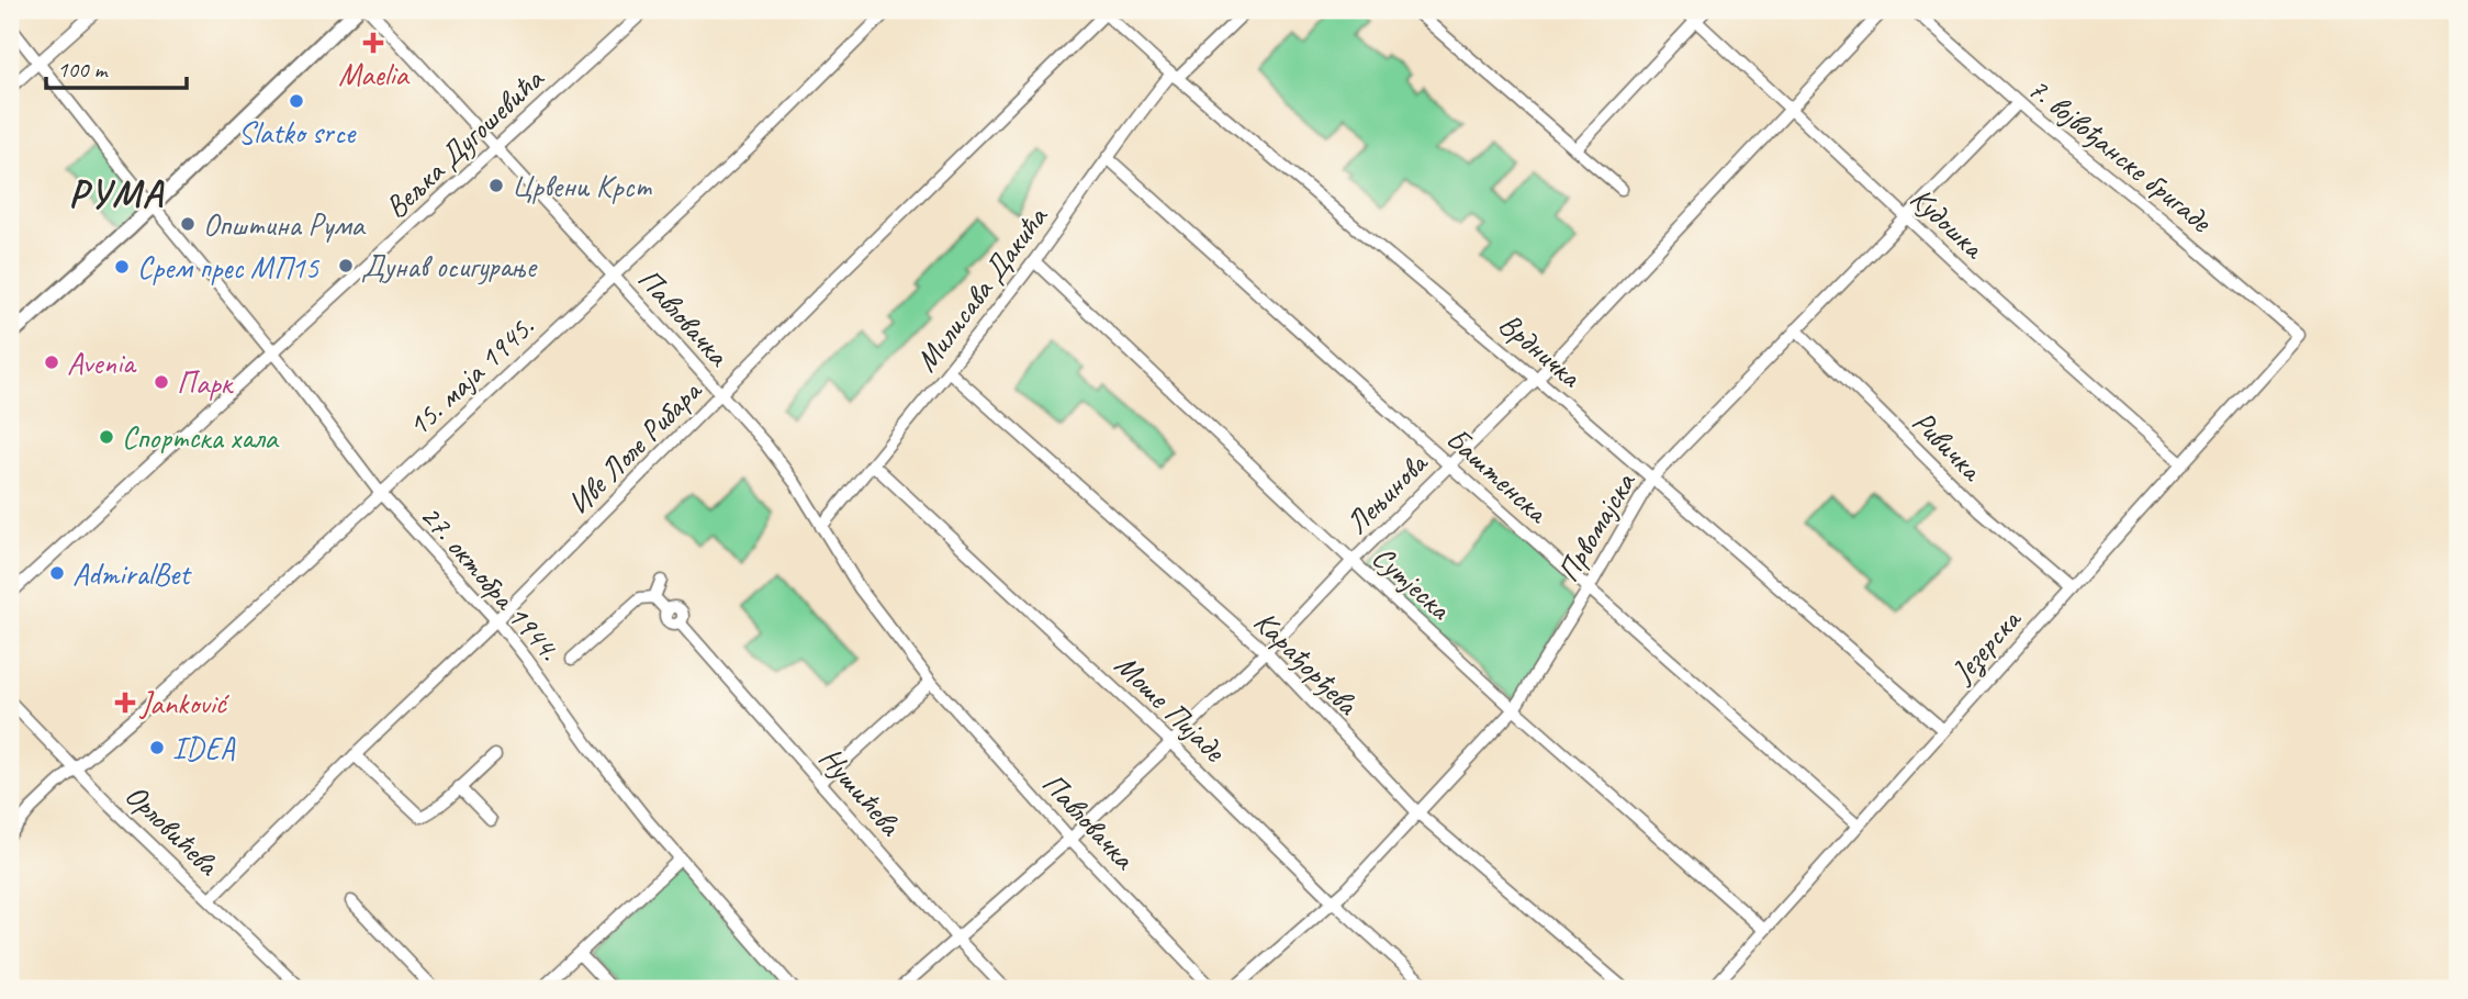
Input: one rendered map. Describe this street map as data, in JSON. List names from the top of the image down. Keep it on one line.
{"streets":{"street":["Вељка Дугошевића","7. војвођанске бригаде","Кудошка","Милисава Дакића","Павловачка","Врдничка","15. маја 1945.","Ривичка","Иве Лоле Рибара","Баштенска","Лењинова","Првомајска","27. октобра 1944.","Сутјеска","Језерска","Карађорђева","Моше Пијаде","Нушићева","Орловићева"]},"crossings":[["Вељка Дугошевића","Павловачка"],["Вељка Дугошевића","27. октобра 1944."],["7. војвођанске бригаде","Првомајска"],["7. војвођанске бригаде","Језерска"],["Кудошка","Лењинова"],["Кудошка","Првомајска"],["Кудошка","Језерска"],["Милисава Дакића","Павловачка"],["Милисава Дакића","Врдничка"],["Милисава Дакића","Баштенска"],["Милисава Дакића","Сутјеска"],["Милисава Дакића","Карађорђева"],["Милисава Дакића","Моше Пијаде"],["Павловачка","15. маја 1945."],["Павловачка","Иве Лоле Рибара"],["Павловачка","Лењинова"],["Врдничка","Иве Лоле Рибара"],["Врдничка","Лењинова"],["Врдничка","Првомајска"],["Врдничка","Језерска"],["15. маја 1945.","27. октобра 1944."],["15. маја 1945.","Орловићева"],["Ривичка","Првомајска"],["Ривичка","Језерска"],["Иве Лоле Рибара","27. октобра 1944."],["Иве Лоле Рибара","Орловићева"],["Баштенска","Лењинова"],["Баштенска","Првомајска"],["Баштенска","Језерска"],["Лењинова","Сутјеска"],["Лењинова","Карађорђева"],["Лењинова","Моше Пијаде"],["Лењинова","Нушићева"],["Првомајска","Сутјеска"],["Првомајска","Карађорђева"],["Првомајска","Моше Пијаде"],["Сутјеска","Језерска"]],"districts":["РУМА"],"places":{"health":["Maelia","Janković"],"other":["Slatko srce","Црвени Крст","Општина Рума","Дунав осигурање","Срем прес МП15","Avenia","Парк","Спортска хала","AdmiralBet","IDEA"]},"scale_bar":"100 m"}
